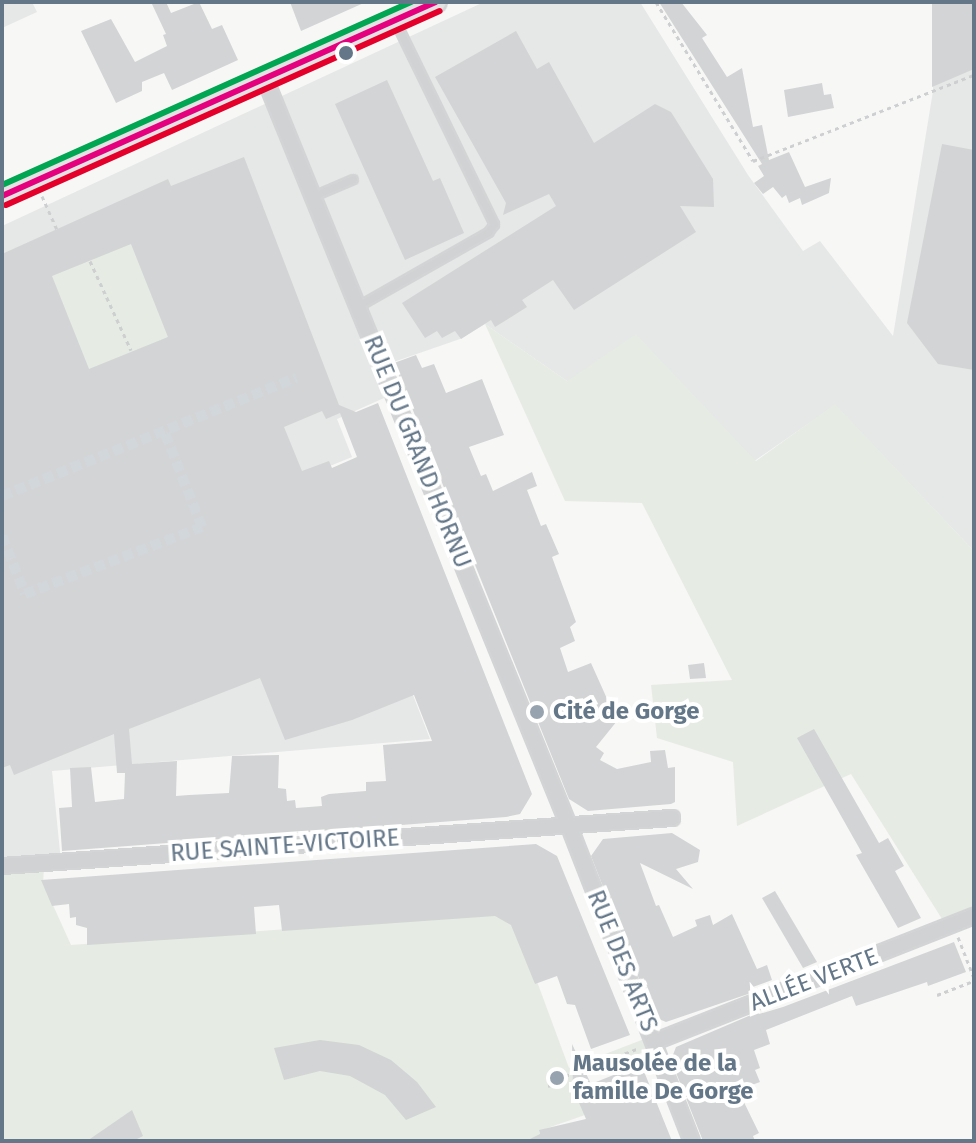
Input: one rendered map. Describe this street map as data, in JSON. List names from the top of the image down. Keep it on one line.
{"streets":{"street":["RUE DU GRAND HORNU","RUE SAINTE-VICTOIRE","RUE DES ARTS","ALLÉE VERTE"]},"crossings":[["RUE DU GRAND HORNU","RUE SAINTE-VICTOIRE"],["RUE DU GRAND HORNU","RUE DES ARTS"],["RUE SAINTE-VICTOIRE","RUE DES ARTS"],["RUE DES ARTS","ALLÉE VERTE"]],"places":["Cité de Gorge","Mausolée de la famille De Gorge"]}
